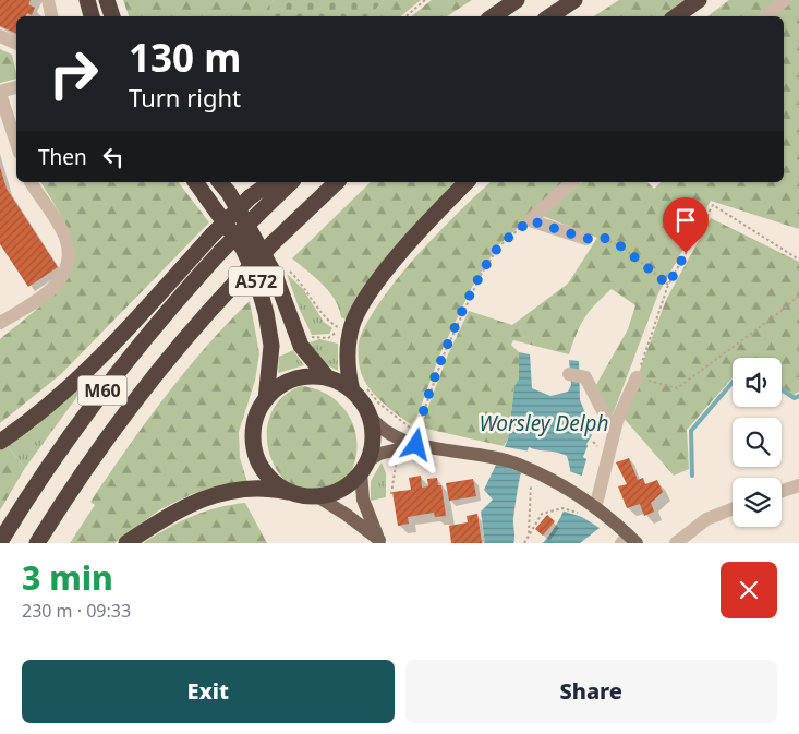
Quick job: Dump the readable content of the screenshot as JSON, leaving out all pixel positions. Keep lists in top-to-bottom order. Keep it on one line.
{"streets":{"highway":["A572","M60"]},"water":["Worsley Delph"],"page":{"turn":["130 m","Turn right"],"then":"Then","heading":["3 min","230 m · 09:33"],"buttons":["Exit","Share"]}}
